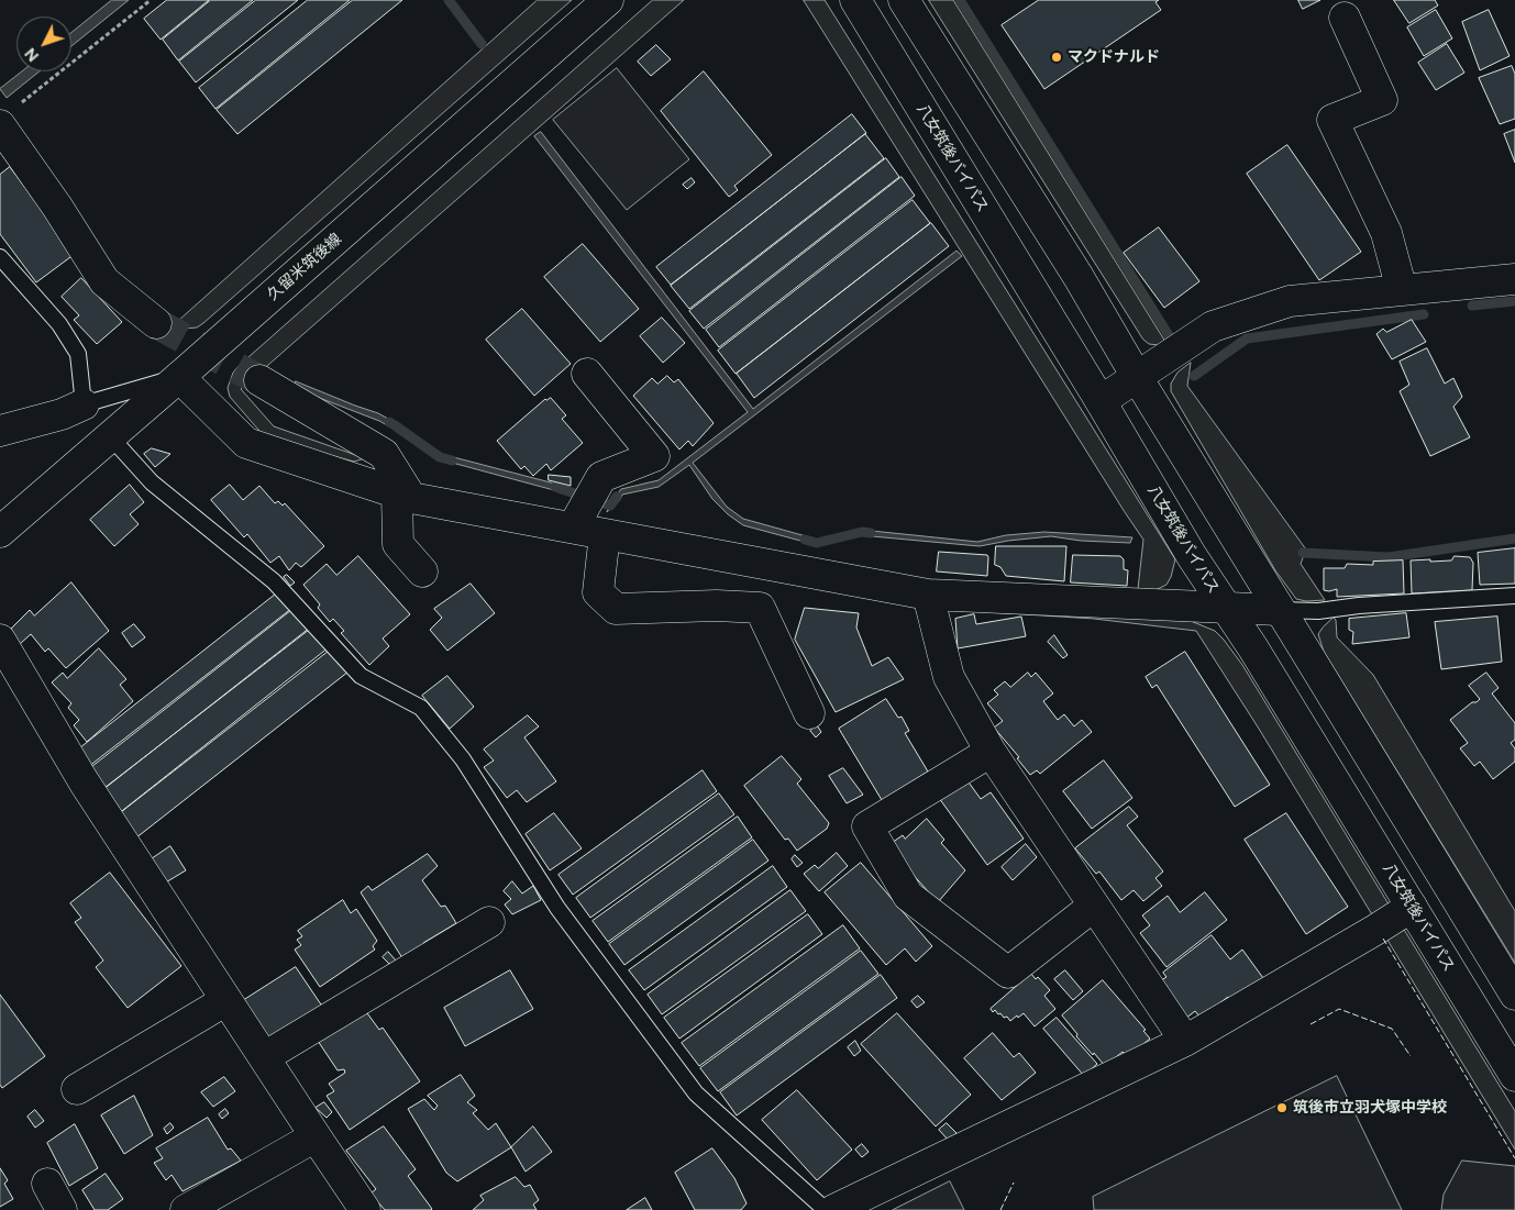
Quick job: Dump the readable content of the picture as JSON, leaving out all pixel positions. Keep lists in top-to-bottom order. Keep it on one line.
{"streets":{"main road":["八女筑後バイパス","久留米筑後線"]},"places":["マクドナルド","筑後市立羽犬塚中学校"],"north":"bottom left"}
